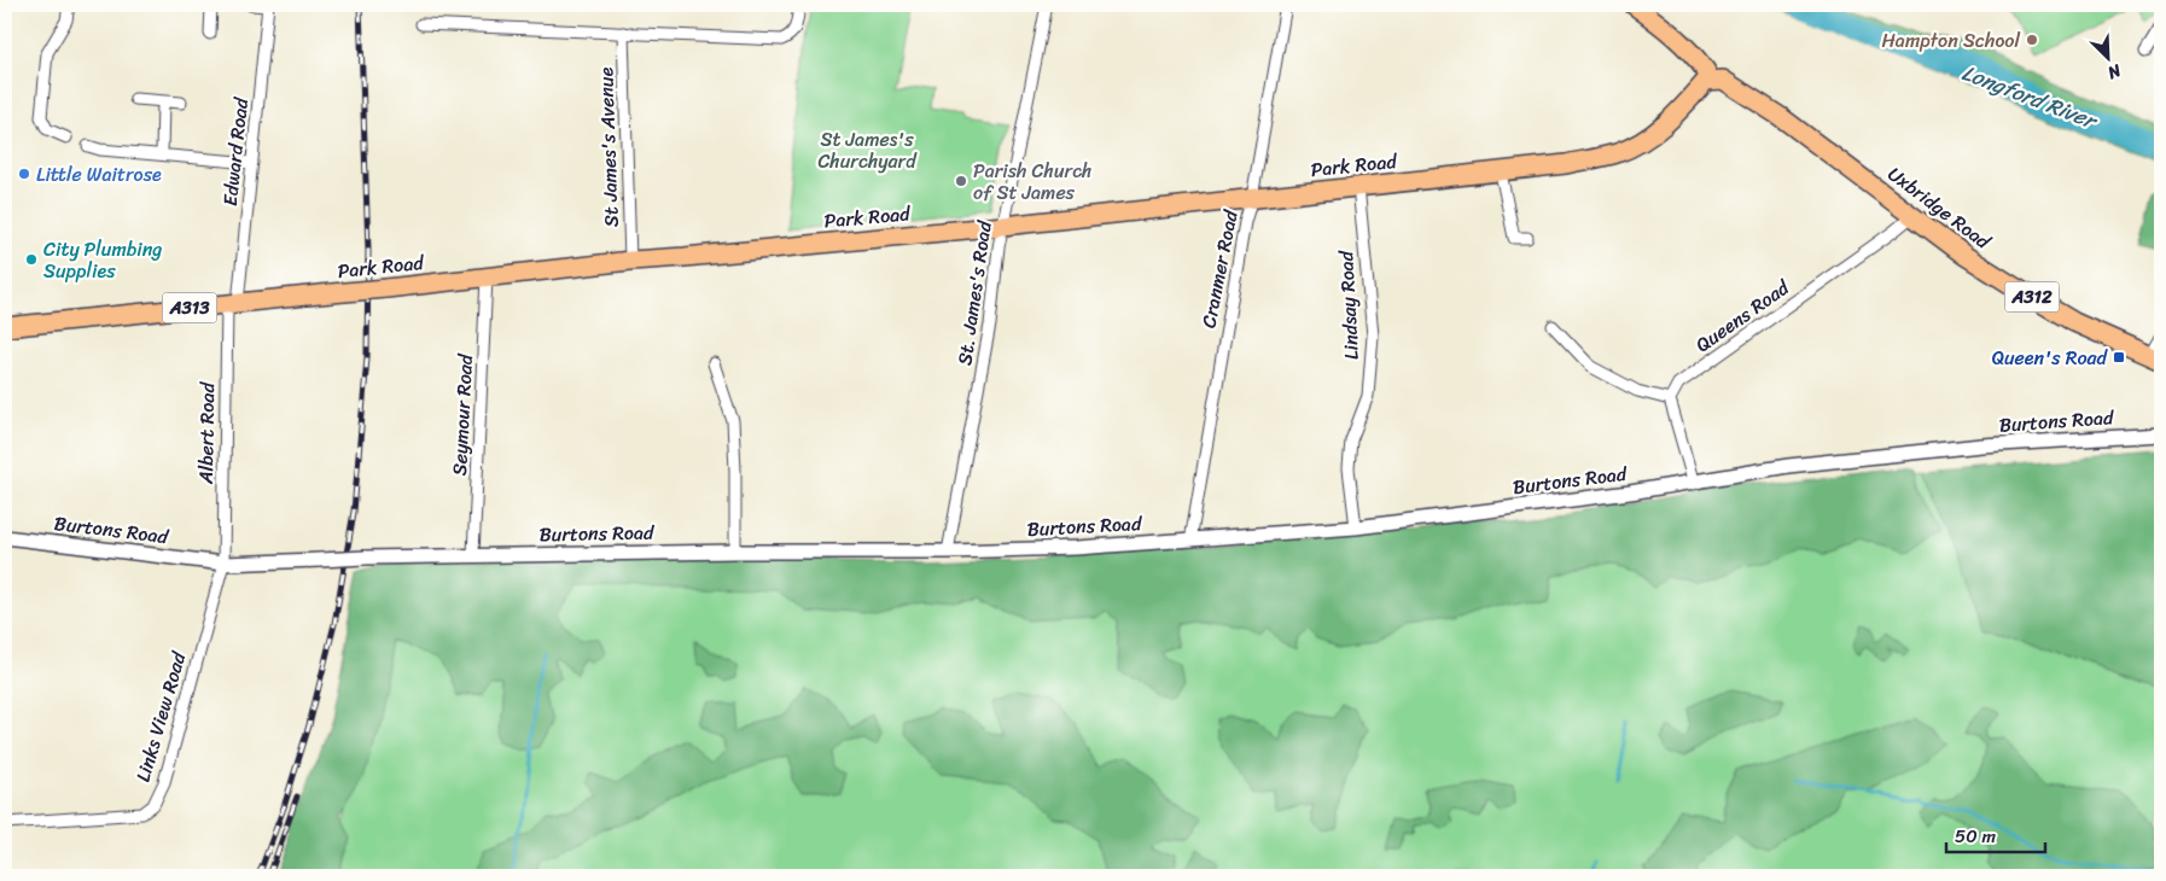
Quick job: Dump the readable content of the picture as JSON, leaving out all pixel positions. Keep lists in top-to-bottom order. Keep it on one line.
{"streets":{"main road":["Park Road","Uxbridge Road","A312","A313"],"street":["St James's Avenue","Edward Road","Cranmer Road","St. James's Road","Lindsay Road","Queens Road","Seymour Road","Burtons Road","Albert Road","Links View Road"]},"crossings":[["St James's Avenue","Park Road"],["Edward Road","Park Road"],["Edward Road","Albert Road"],["Park Road","Uxbridge Road"],["Park Road","Cranmer Road"],["Park Road","St. James's Road"],["Park Road","Lindsay Road"],["Park Road","Seymour Road"],["Park Road","Albert Road"],["Uxbridge Road","Queens Road"],["Cranmer Road","Burtons Road"],["St. James's Road","Burtons Road"],["Lindsay Road","Burtons Road"],["Seymour Road","Burtons Road"],["Burtons Road","Albert Road"],["Burtons Road","Links View Road"],["Albert Road","Links View Road"]],"water":["Longford River"],"parks":["St James's Churchyard"],"places":{"other":["Hampton School","Little Waitrose","Parish Church of St James","City Plumbing Supplies"],"transit":["Queen's Road"]},"scale_bar":"50 m","north":"bottom right"}
